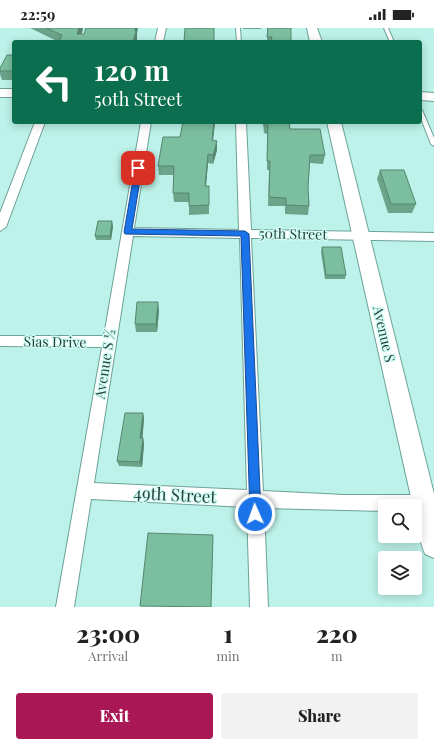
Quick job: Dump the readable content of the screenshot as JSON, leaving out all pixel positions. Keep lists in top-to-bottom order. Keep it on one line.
{"streets":{"main road":["Avenue S"],"street":["50th Street","Sias Drive","Avenue S ½","49th Street"]},"crossings":[["50th Street","Avenue S"],["50th Street","Avenue S ½"],["Avenue S","49th Street"],["Sias Drive","Avenue S ½"],["Avenue S ½","49th Street"]],"page":{"status":"22:59","turn":["120 m","50th Street"],"eta":["23:00","Arrival","1","min","220","m"],"buttons":["Exit","Share"]}}
